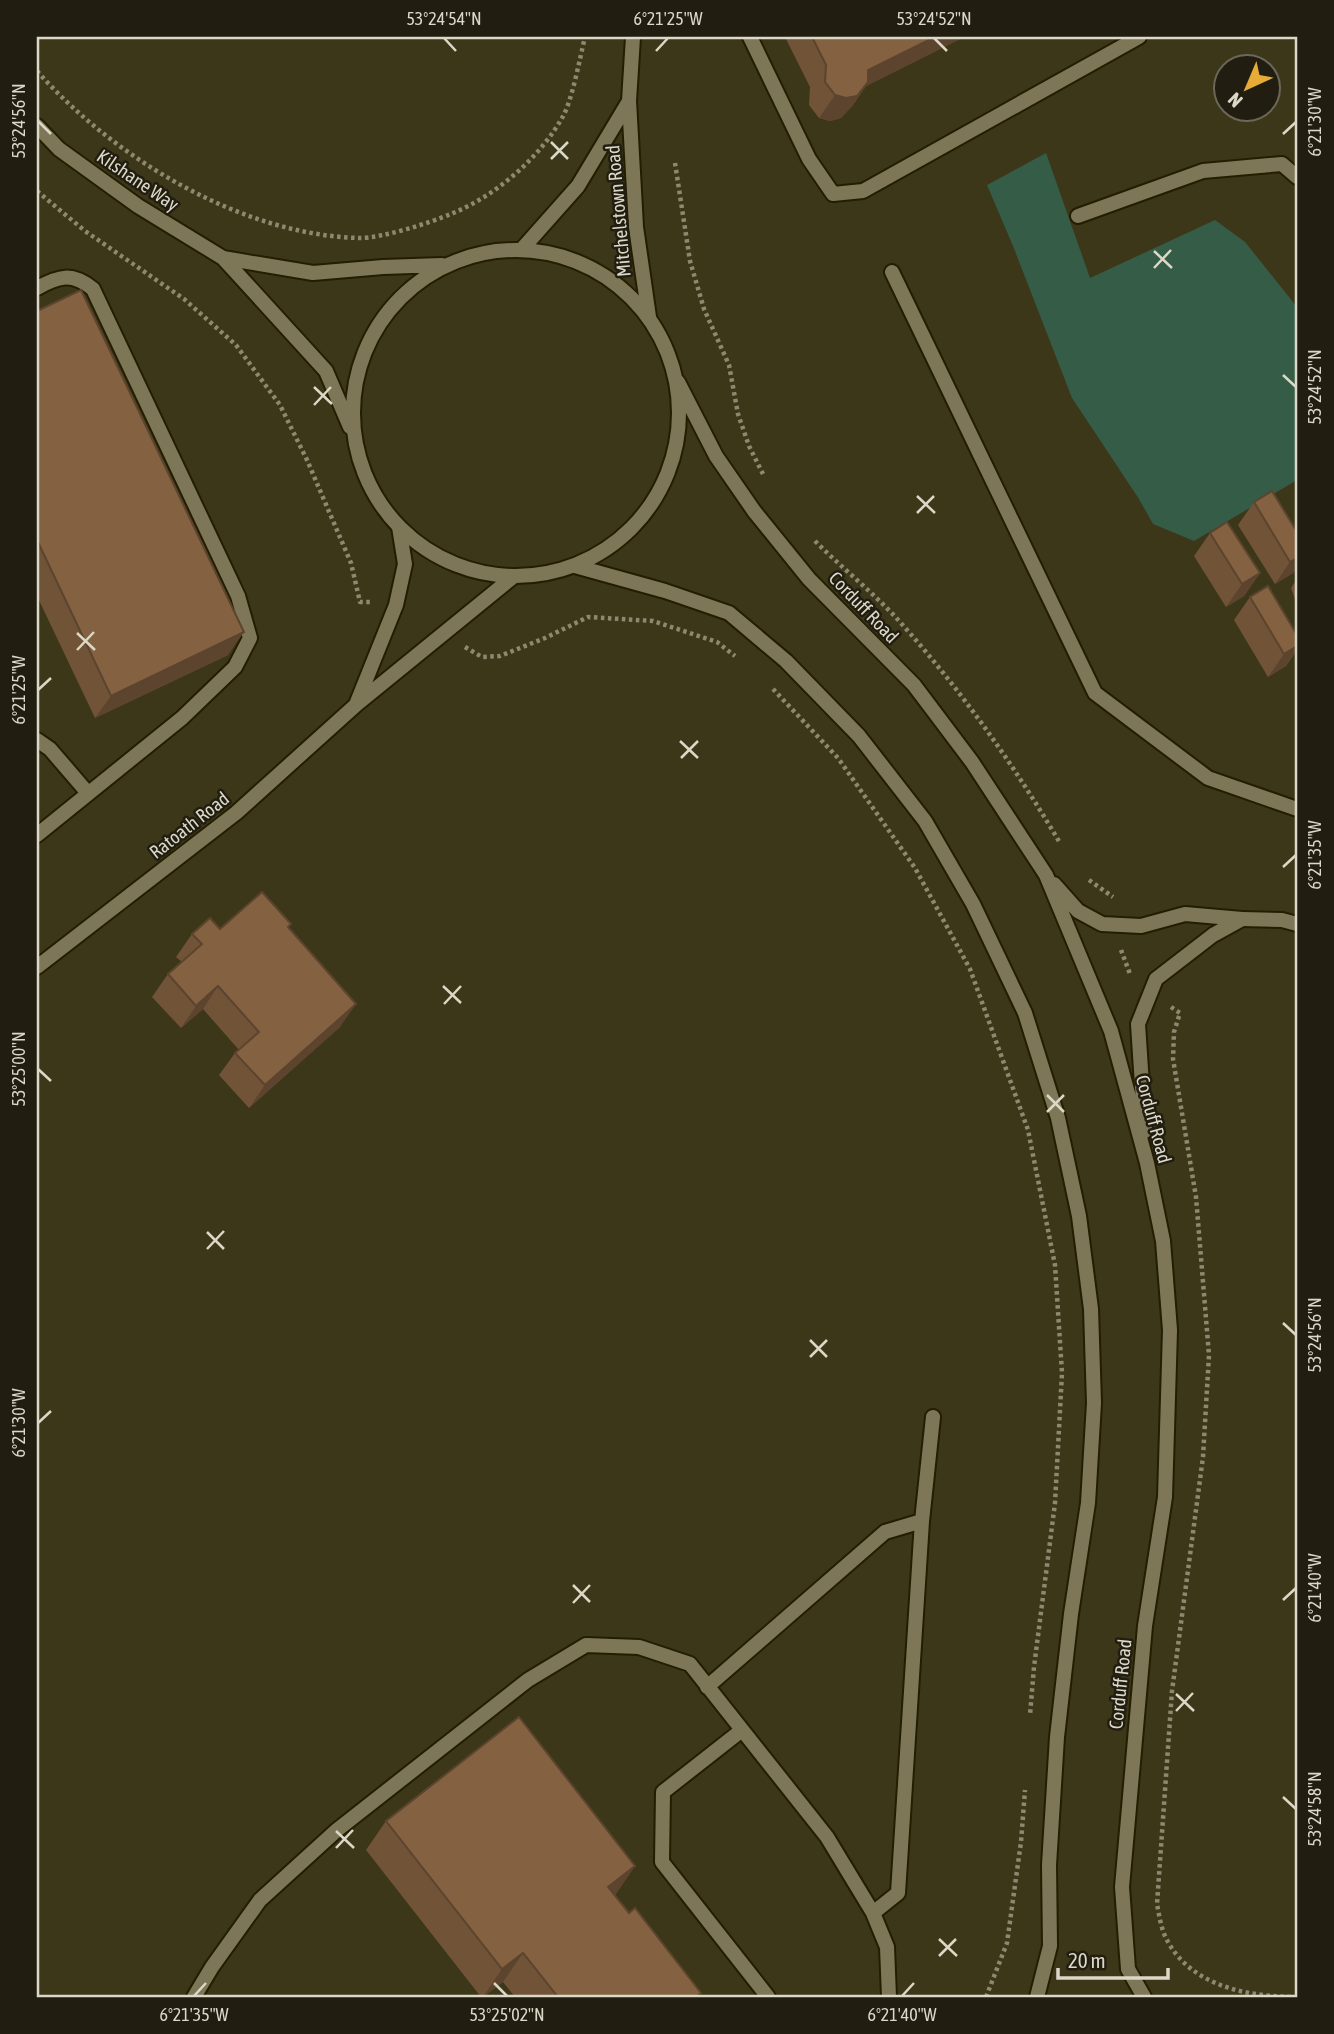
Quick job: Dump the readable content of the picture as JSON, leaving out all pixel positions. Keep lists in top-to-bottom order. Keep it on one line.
{"streets":{"street":["Kilshane Way","Mitchelstown Road","Corduff Road","Ratoath Road"]},"scale_bar":"20 m","north":"bottom left","coordinates":["53°24'54\"N","6°21'25\"W","53°24'52\"N","53°24'56\"N","6°21'30\"W","6°21'35\"W","53°25'00\"N","6°21'40\"W","53°24'58\"N","53°25'02\"N"]}
